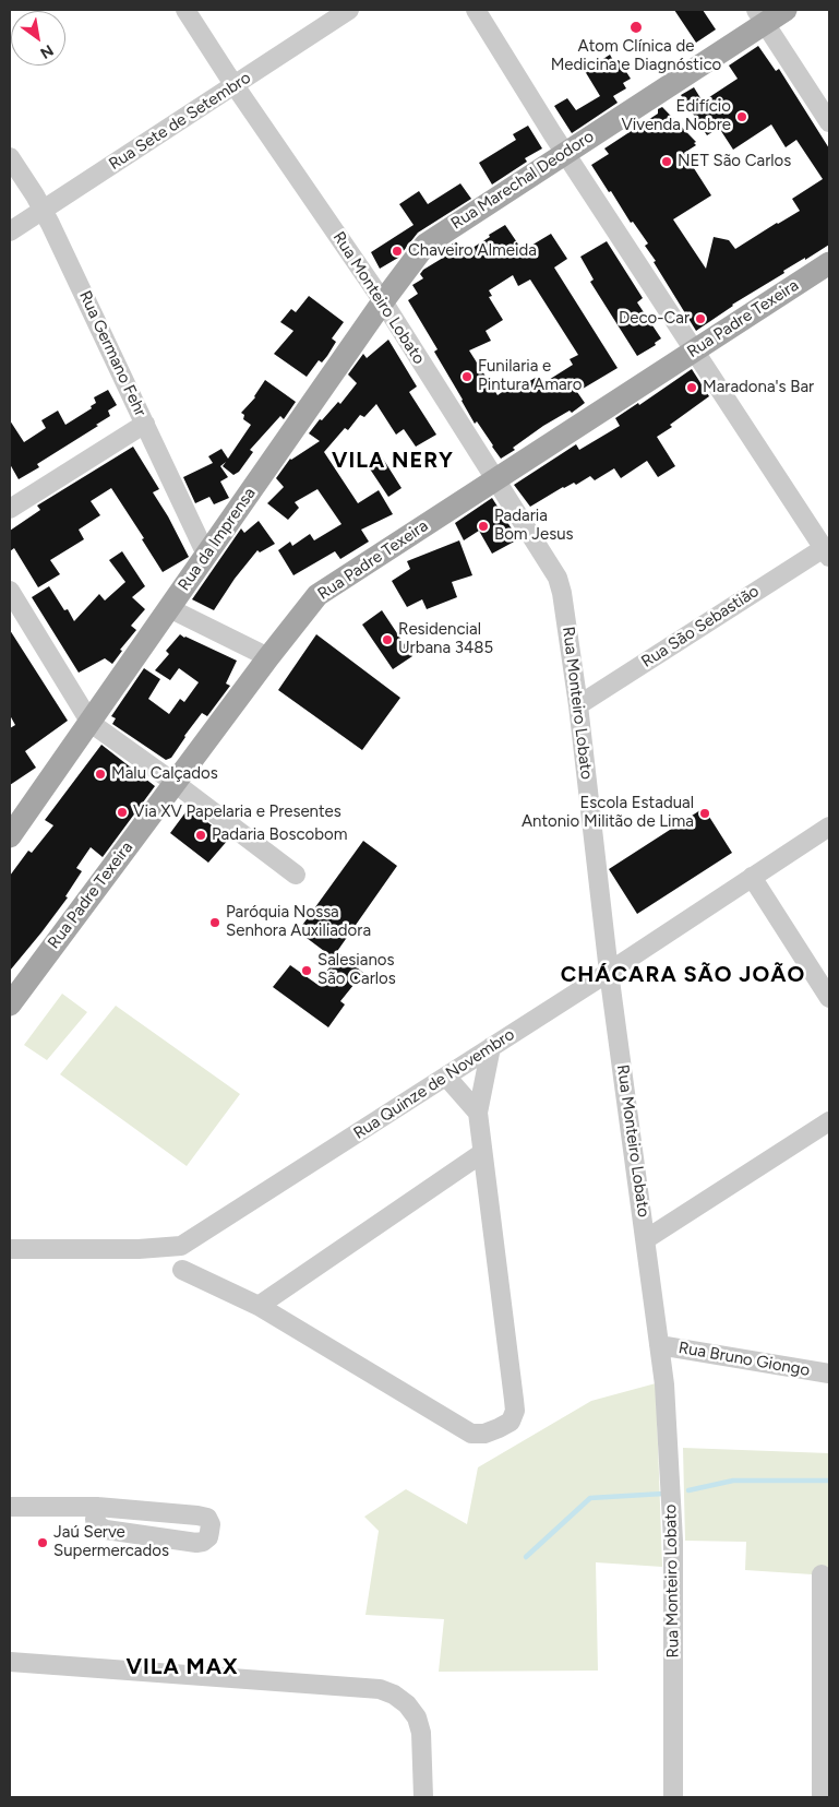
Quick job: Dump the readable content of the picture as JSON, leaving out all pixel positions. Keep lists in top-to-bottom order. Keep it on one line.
{"streets":{"main road":["Rua Marechal Deodoro","Rua Padre Texeira","Rua da Imprensa"],"street":["Rua Sete de Setembro","Rua Monteiro Lobato","Rua Germano Fehr","Rua São Sebastião","Rua Quinze de Novembro","Rua Bruno Giongo"]},"crossings":[["Rua Sete de Setembro","Rua Monteiro Lobato"],["Rua Sete de Setembro","Rua Germano Fehr"],["Rua Marechal Deodoro","Rua da Imprensa"],["Rua Monteiro Lobato","Rua Padre Texeira"],["Rua Monteiro Lobato","Rua da Imprensa"],["Rua Monteiro Lobato","Rua São Sebastião"],["Rua Monteiro Lobato","Rua Quinze de Novembro"],["Rua Monteiro Lobato","Rua Bruno Giongo"],["Rua Germano Fehr","Rua da Imprensa"]],"districts":["VILA NERY","CHÁCARA SÃO JOÃO","VILA MAX"],"places":["Atom Clínica de Medicina e Diagnóstico","Edifício Vivenda Nobre","NET São Carlos","Chaveiro Almeida","Deco-Car","Funilaria e Pintura Amaro","Maradona's Bar","Padaria Bom Jesus","Residencial Urbana 3485","Malu Calçados","Via XV Papelaria e Presentes","Escola Estadual Antonio Militão de Lima","Padaria Boscobom","Paróquia Nossa Senhora Auxiliadora","Salesianos São Carlos","Jaú Serve Supermercados"],"north":"bottom right"}
